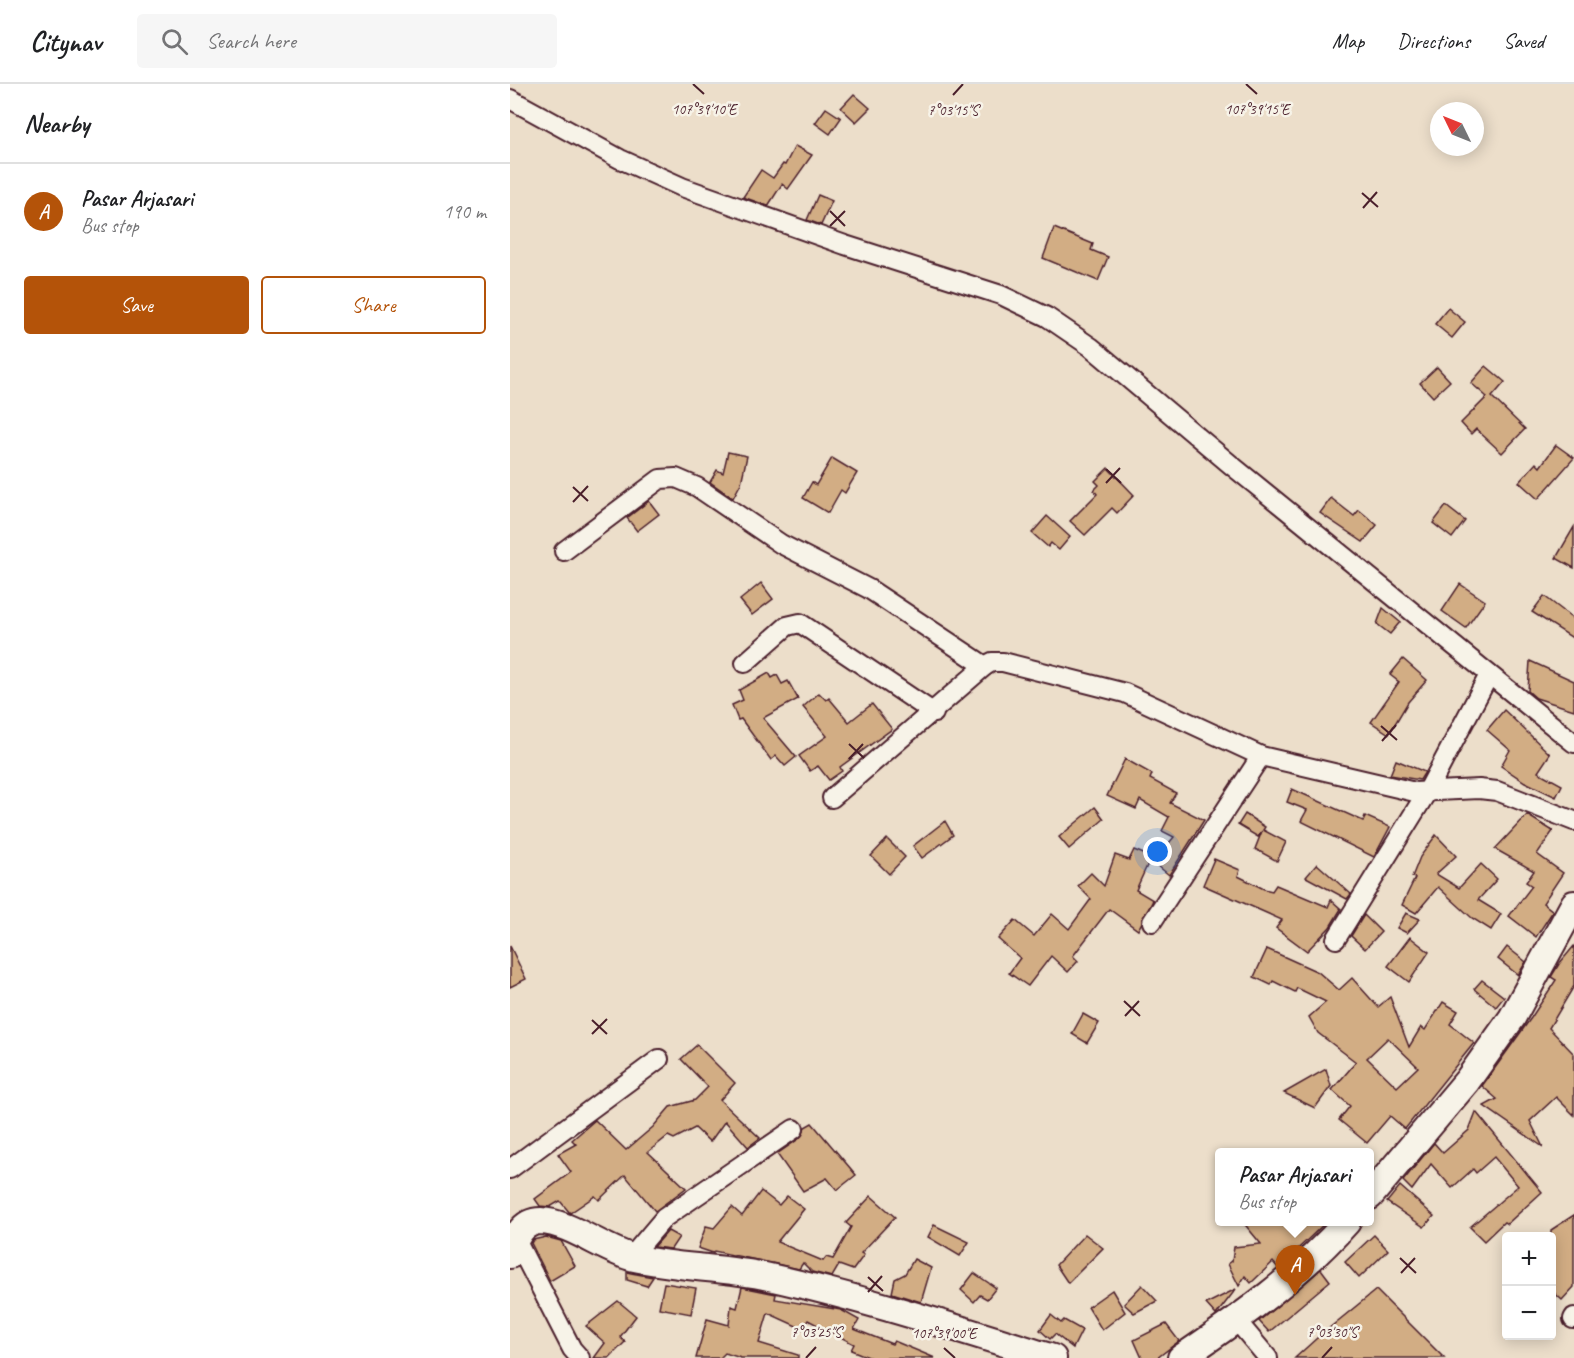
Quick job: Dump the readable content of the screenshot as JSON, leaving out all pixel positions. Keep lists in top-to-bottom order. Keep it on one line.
{"north":"top left","page":{"header":"Citynav","search":"Search here","nav":["Map","Directions","Saved"],"heading":"Nearby","list":[{"mark":"A","name":"Pasar Arjasari","note":"Bus stop","value":"190 m"}],"buttons":["Save","Share"],"popup":["Pasar Arjasari","Bus stop"],"map_buttons":["+","−"],"pins":"A"},"coordinates":["107°39'10\"E","107°39'15\"E","7°03'15\"S","7°03'25\"S","7°03'30\"S","107°39'00\"E"]}
